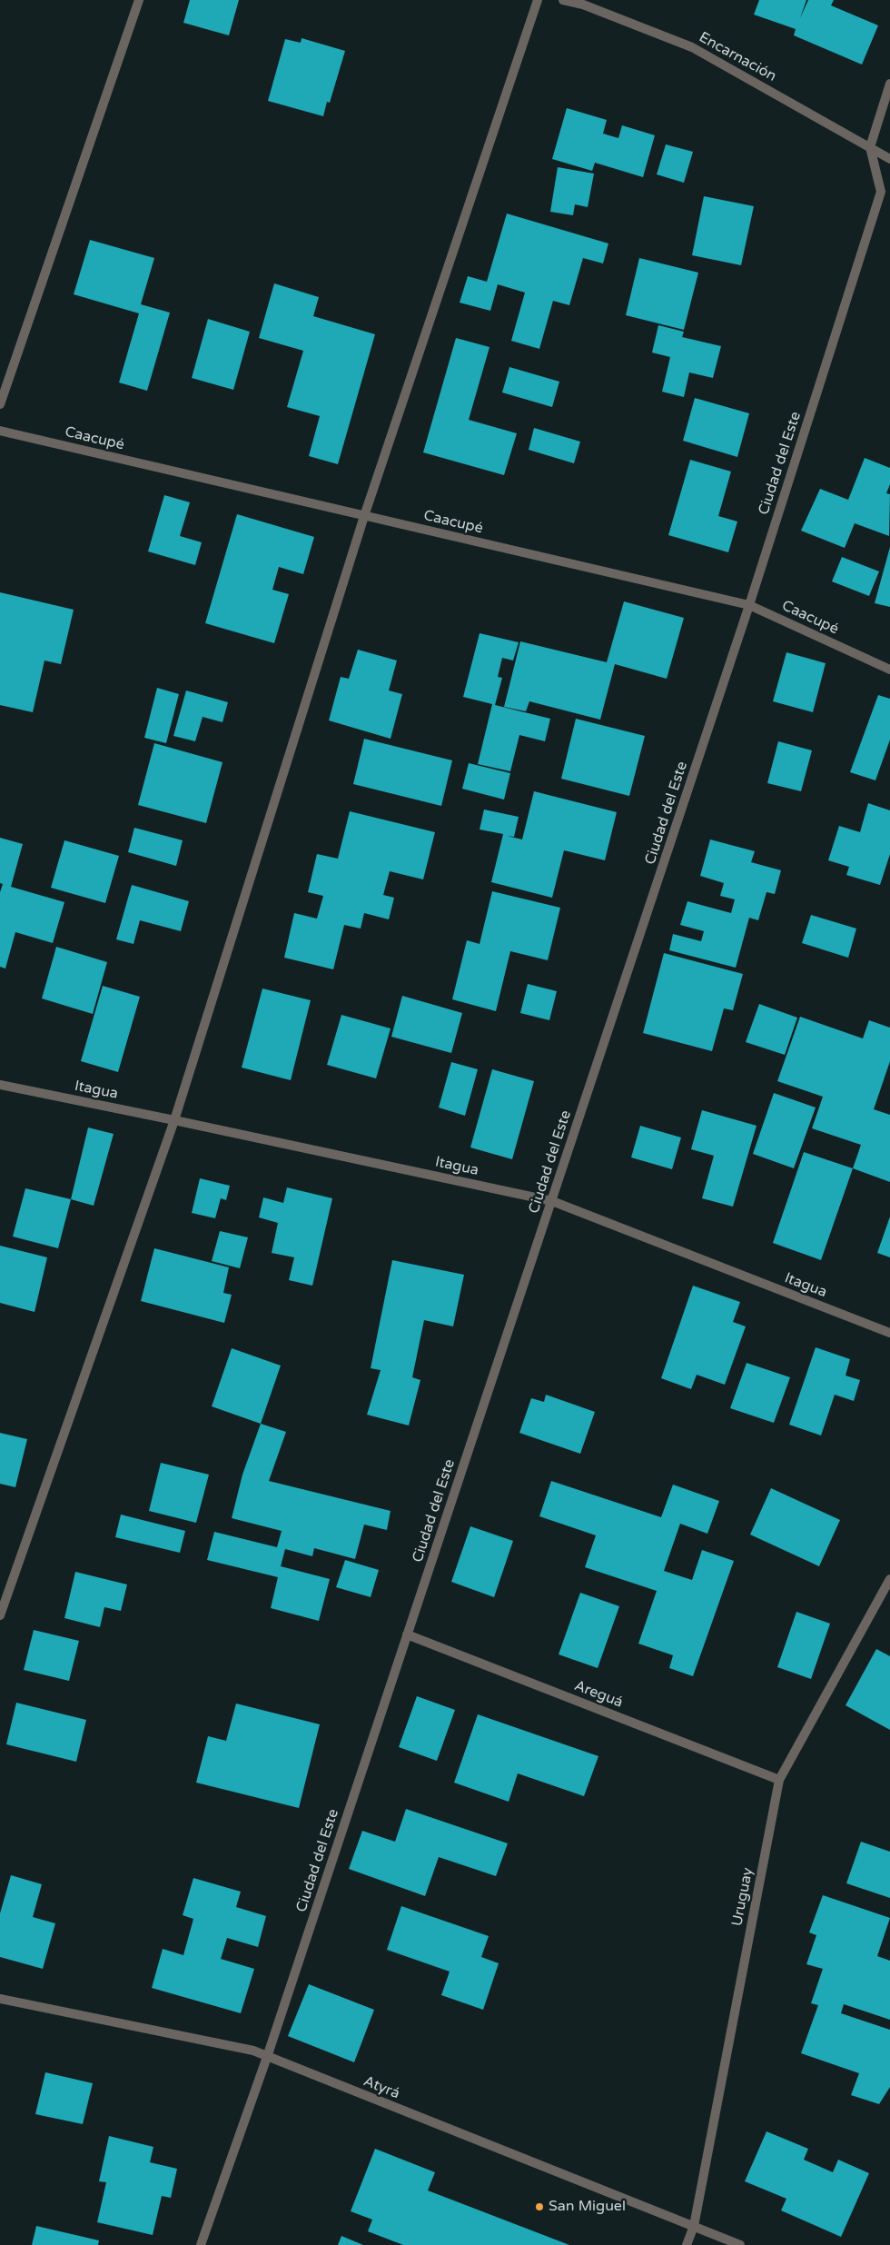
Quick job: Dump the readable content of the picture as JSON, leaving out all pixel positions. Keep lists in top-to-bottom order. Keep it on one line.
{"streets":{"street":["Encarnación","Caacupé","Ciudad del Este","Itagua","Areguá","Uruguay","Atyrá"]},"crossings":[["Encarnación","Ciudad del Este"],["Caacupé","Ciudad del Este"],["Ciudad del Este","Itagua"],["Ciudad del Este","Areguá"],["Ciudad del Este","Atyrá"],["Areguá","Uruguay"],["Uruguay","Atyrá"]],"places":["San Miguel"]}
